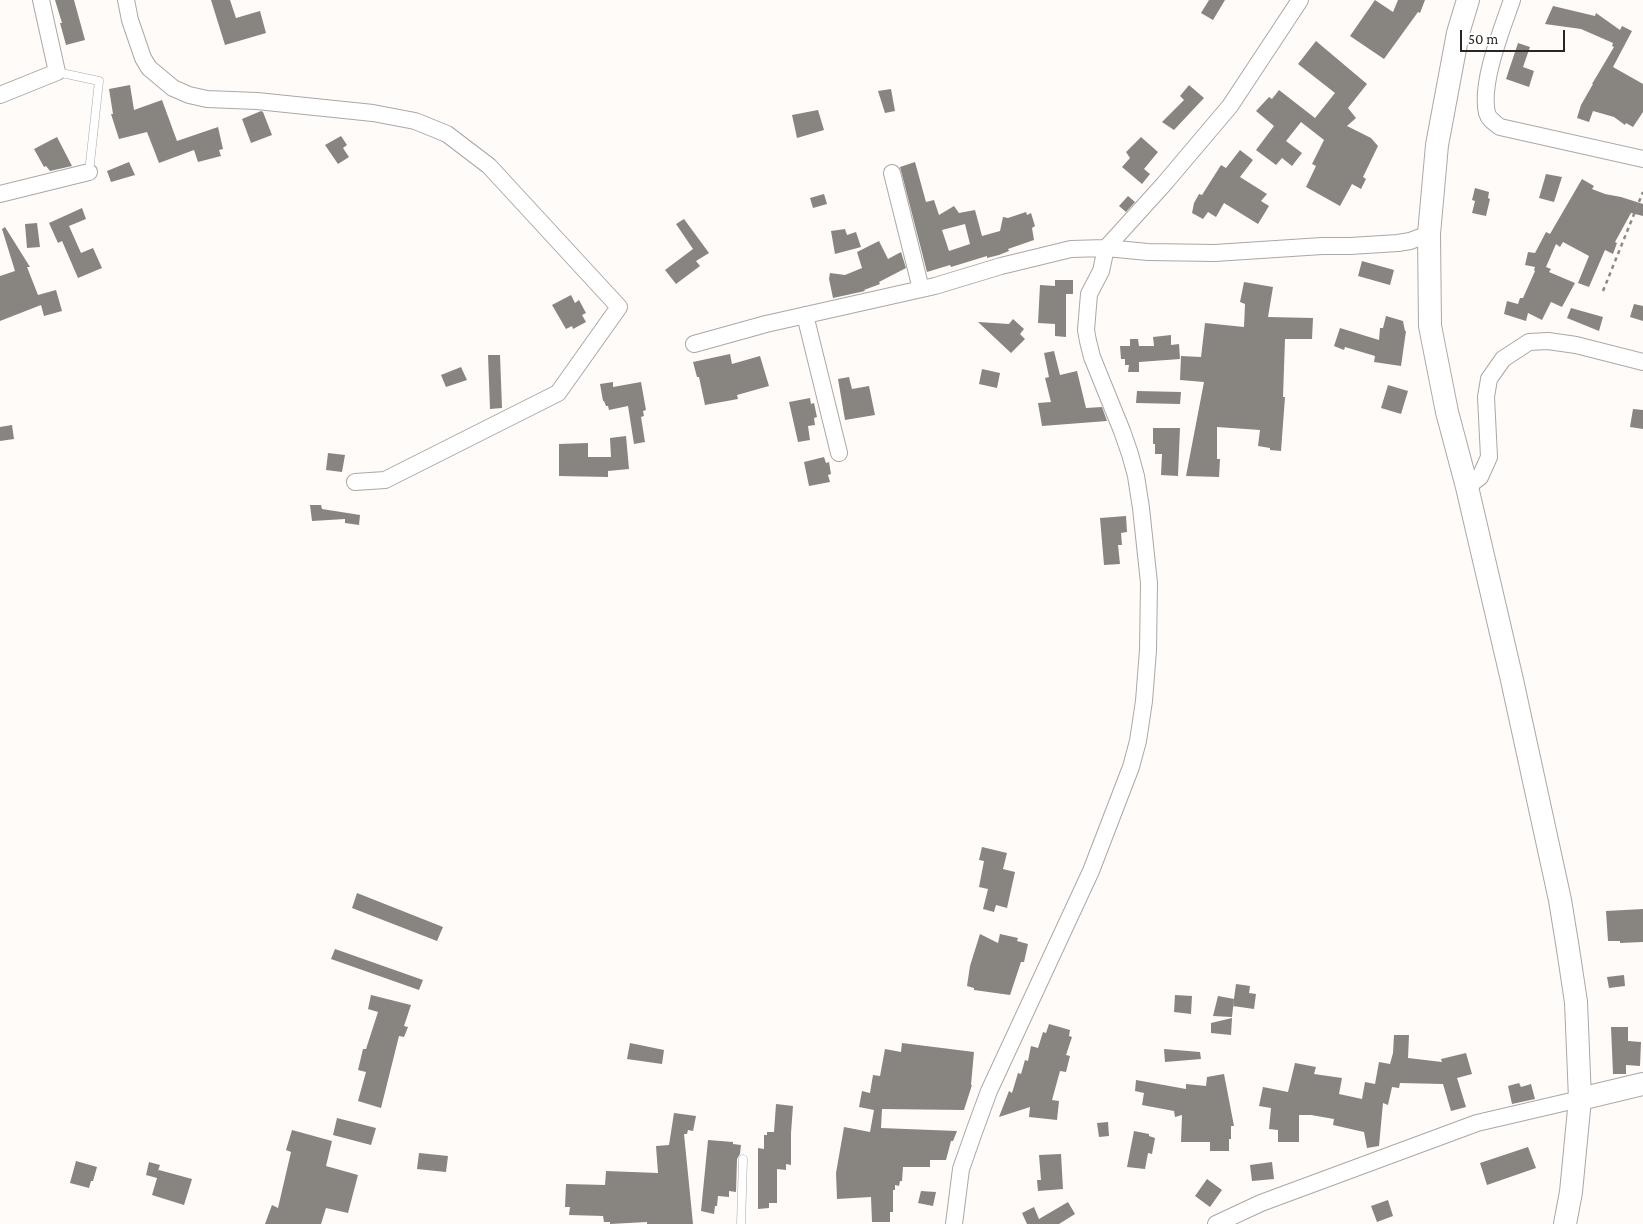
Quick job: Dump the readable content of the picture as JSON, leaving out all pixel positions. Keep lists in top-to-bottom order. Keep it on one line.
{"scale_bar":"50 m"}
